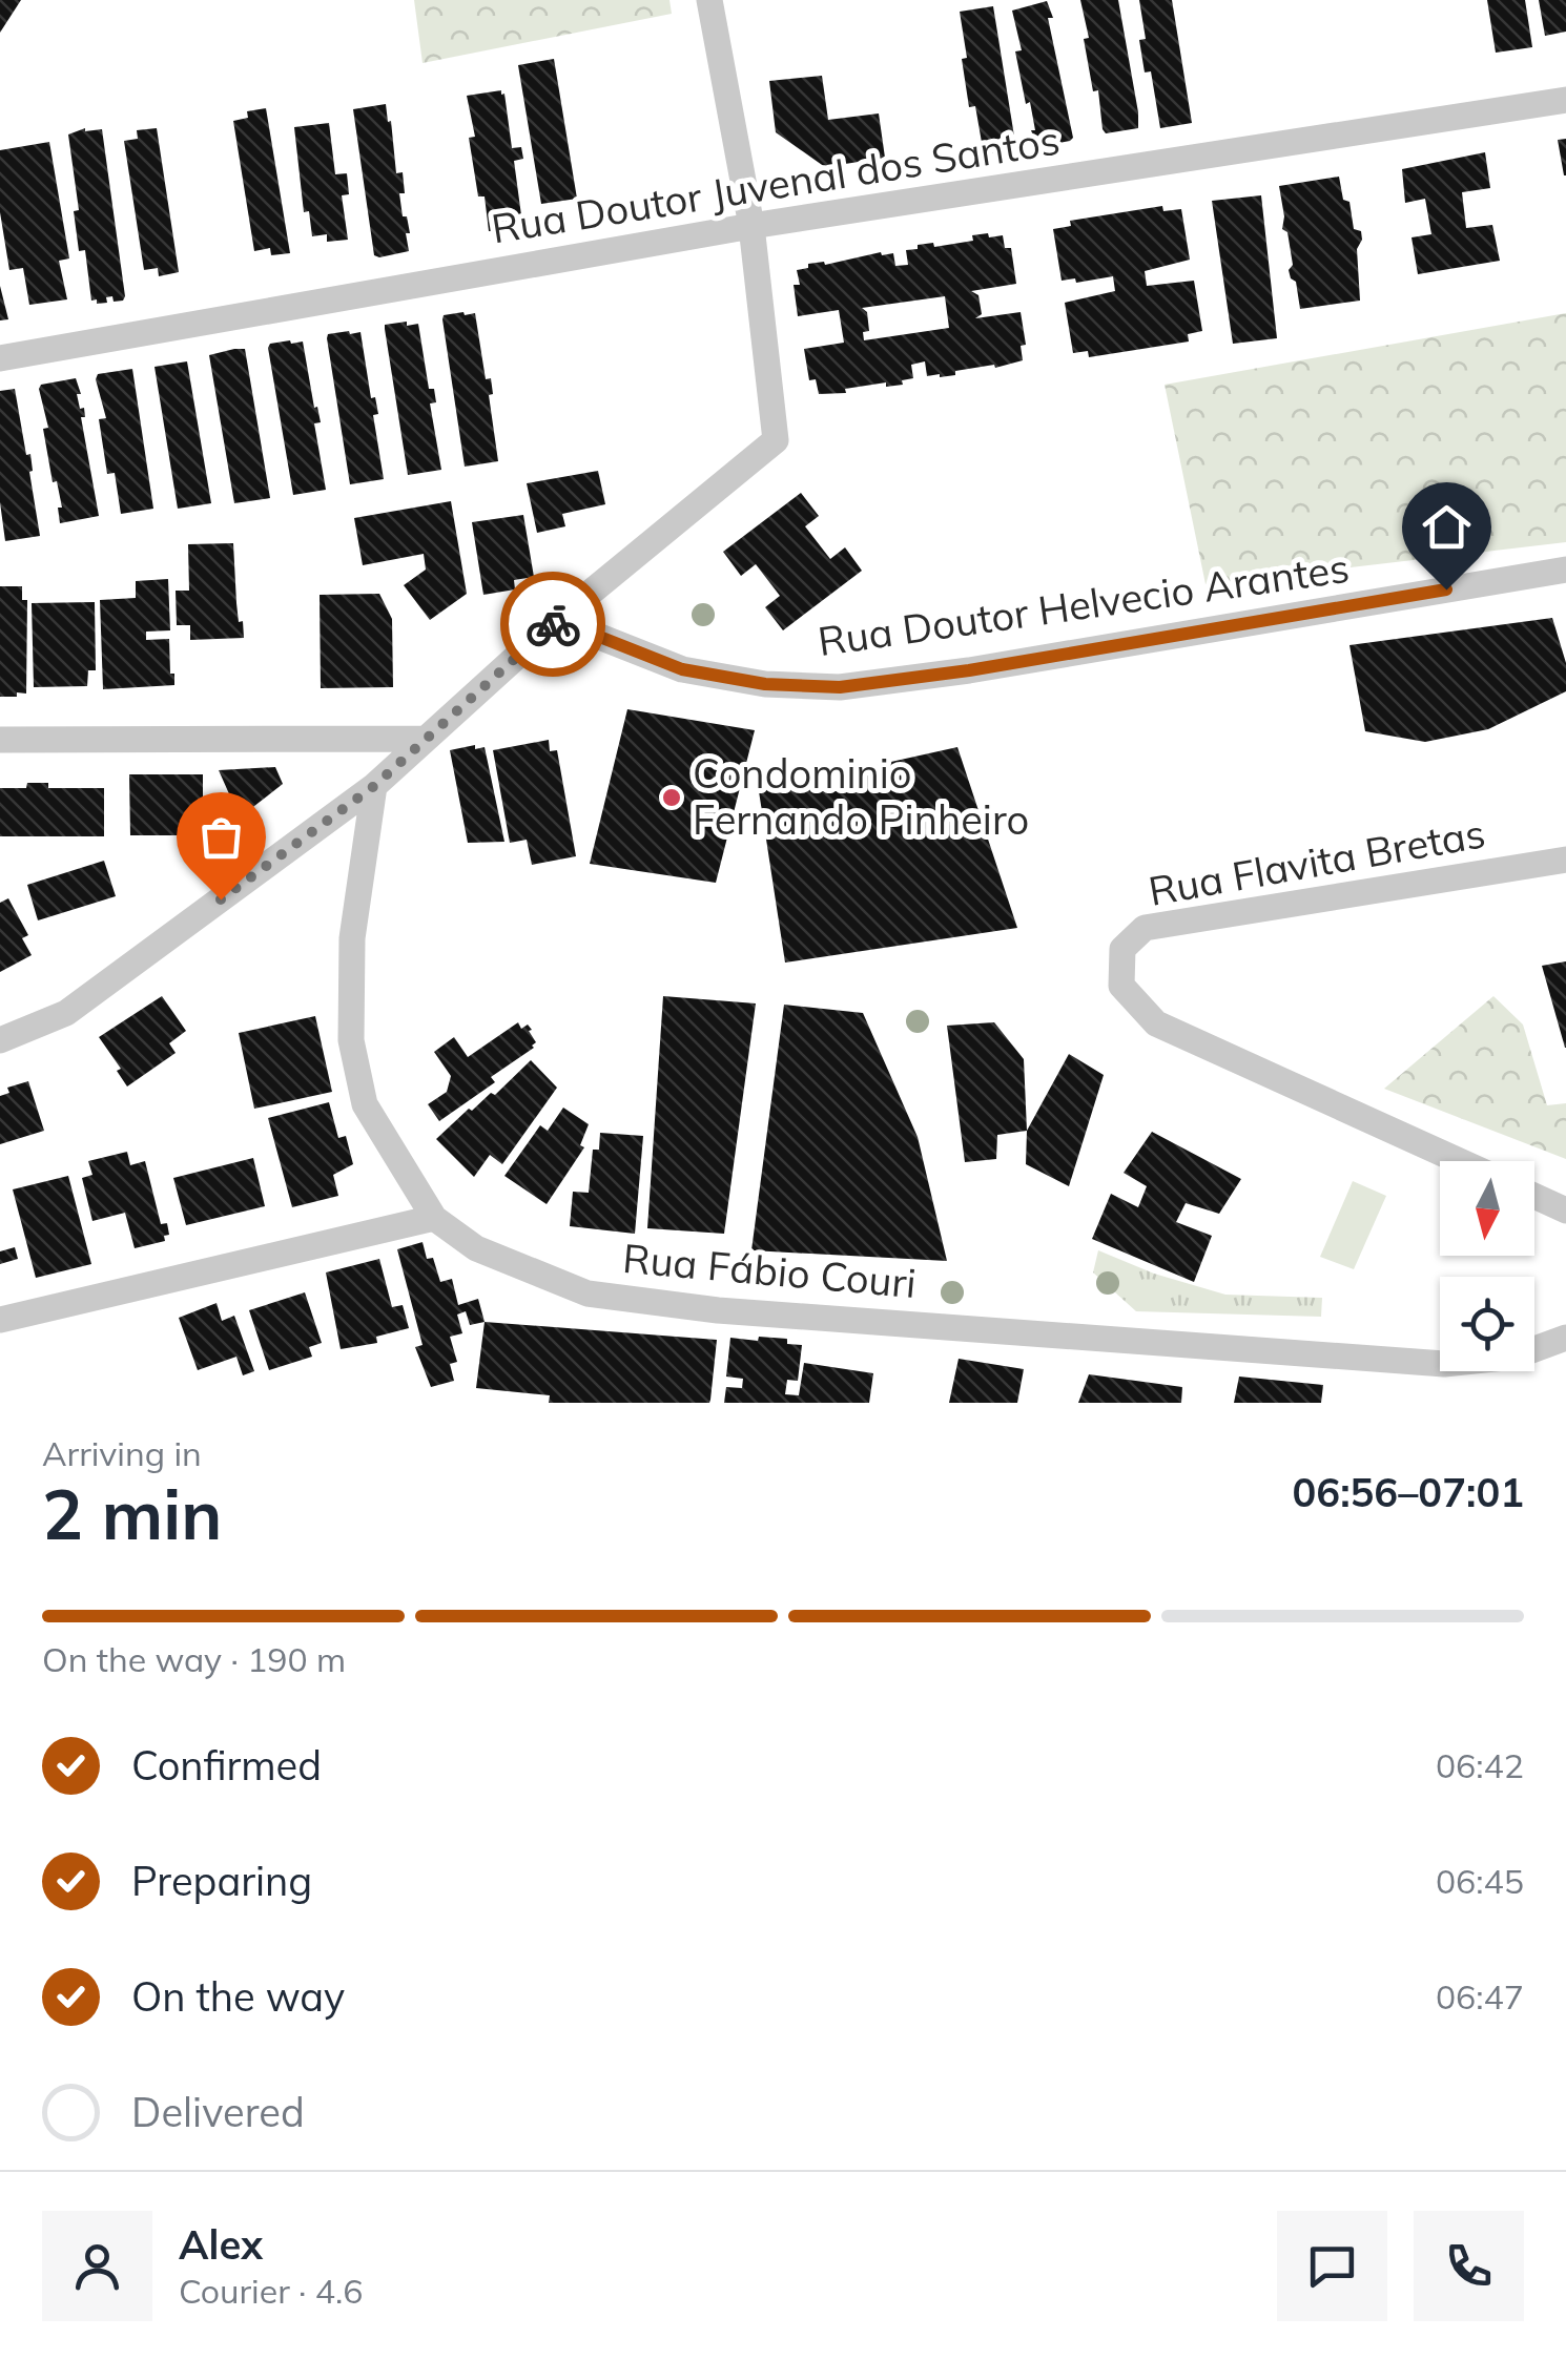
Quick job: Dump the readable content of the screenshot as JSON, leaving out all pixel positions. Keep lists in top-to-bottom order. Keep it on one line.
{"streets":{"street":["Rua Doutor Juvenal dos Santos","Rua Doutor Helvecio Arantes","Rua Flavita Bretas","Rua Fábio Couri"]},"places":["Condominio Fernando Pinheiro"],"north":"bottom","page":{"heading":["2 min","Arriving in","06:56–07:01"],"panel":["Alex","Courier · 4.6"],"bar":"On the way · 190 m","list":[["Confirmed","06:42"],["Preparing","06:45"],["On the way","06:47"],"Delivered"]}}
